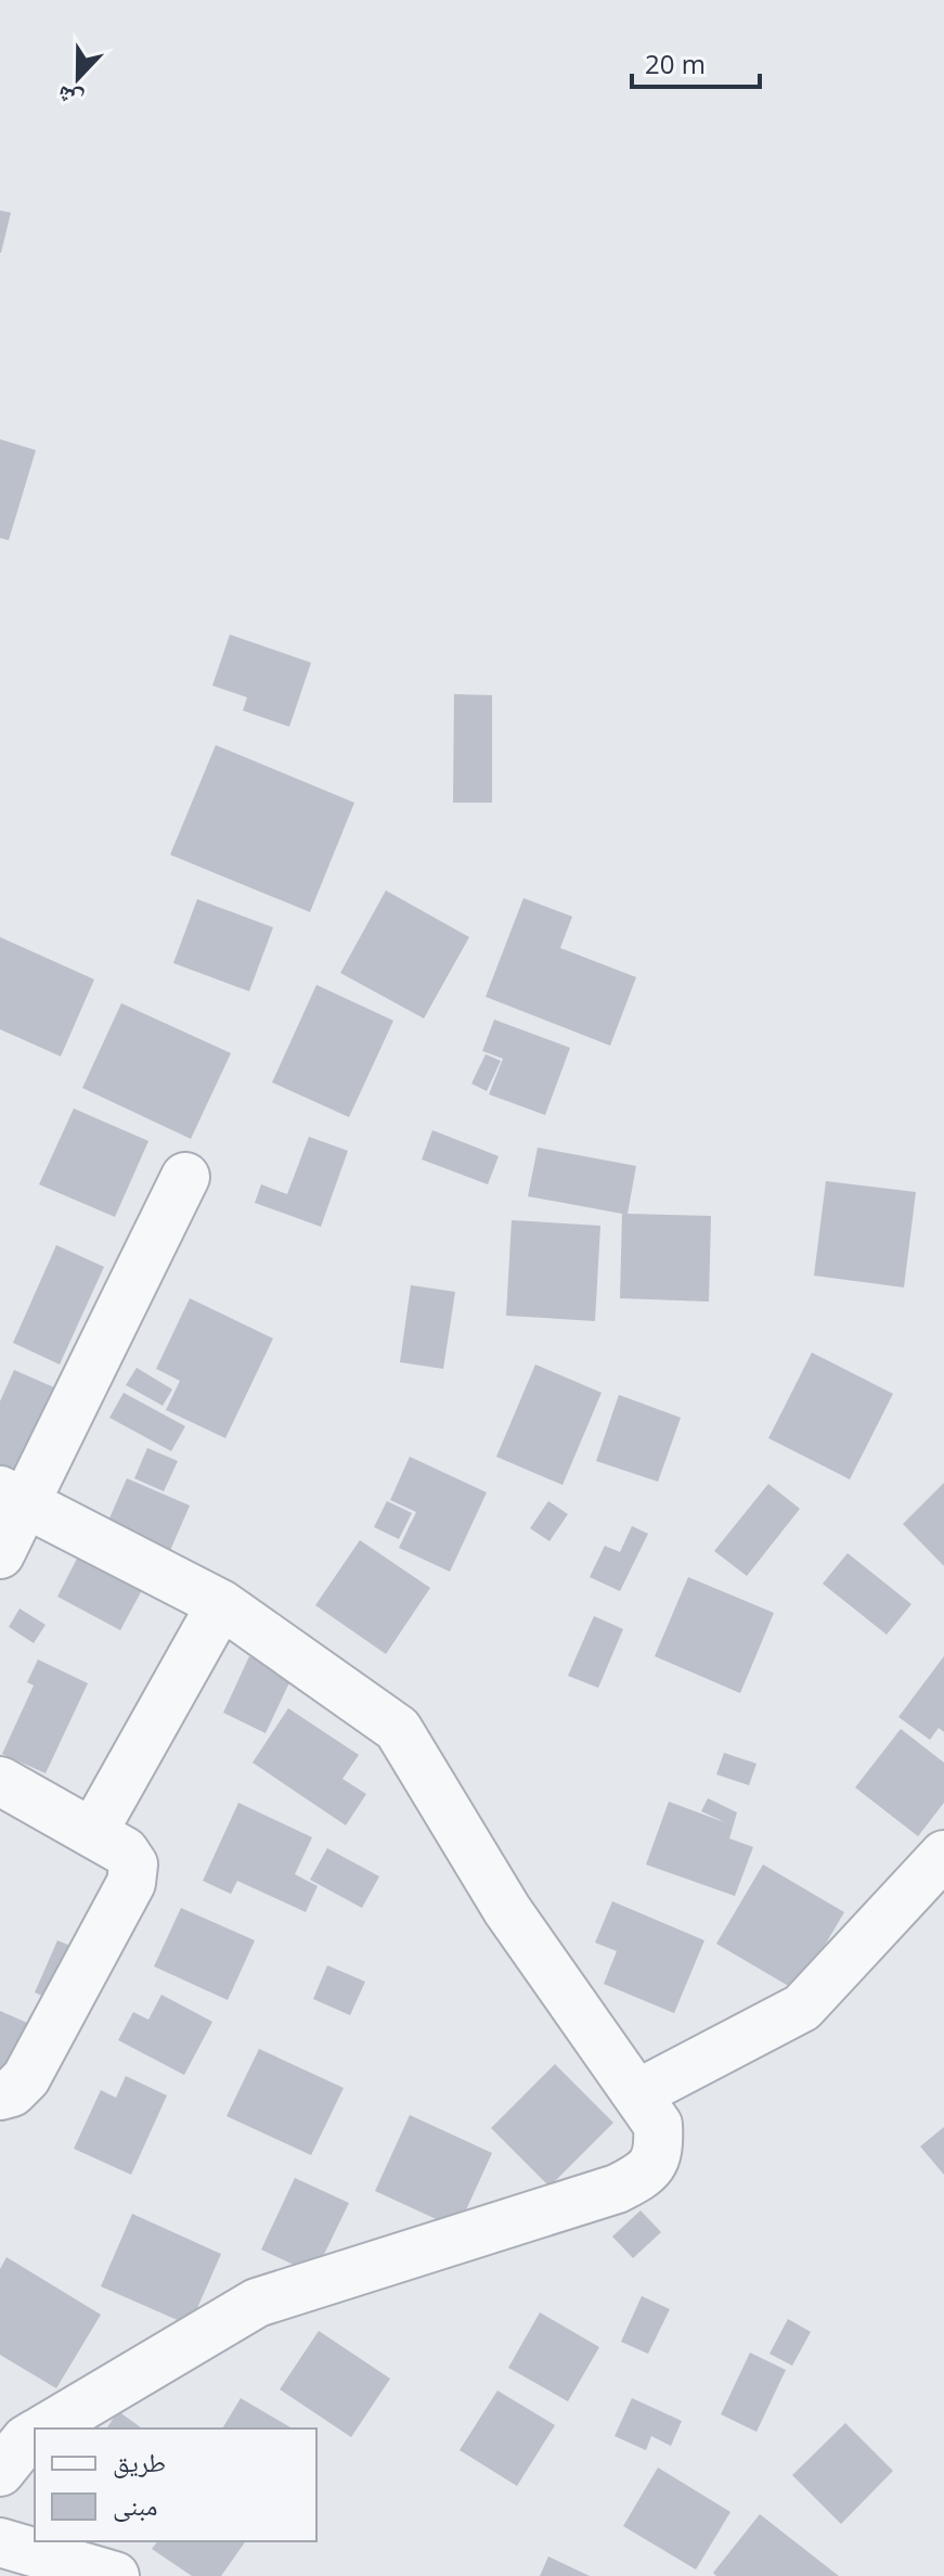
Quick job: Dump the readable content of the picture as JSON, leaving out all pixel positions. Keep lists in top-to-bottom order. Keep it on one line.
{"legend":["طريق","مبنى"],"scale_bar":"20 m","north":"bottom"}
